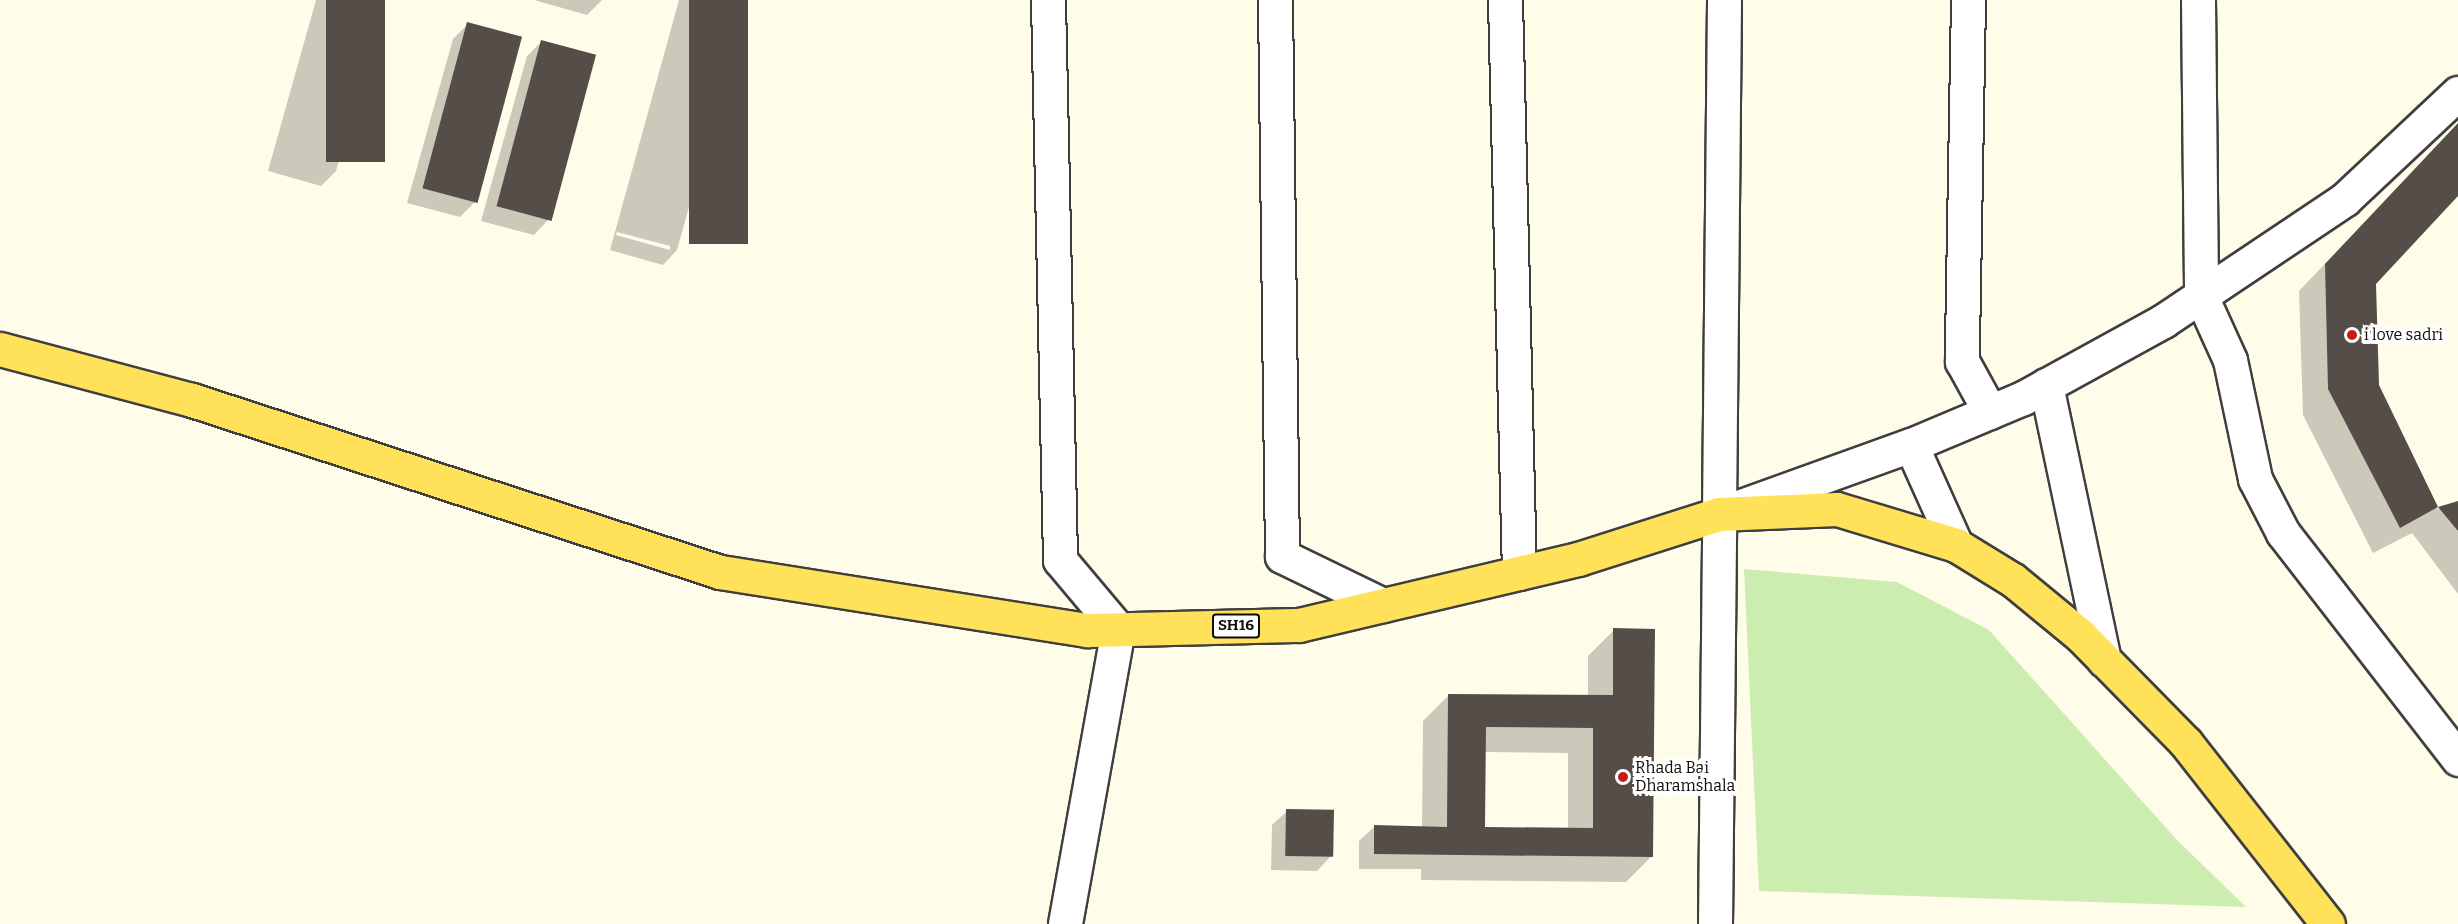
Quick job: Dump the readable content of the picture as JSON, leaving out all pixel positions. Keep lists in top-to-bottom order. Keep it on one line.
{"streets":{"main road":["SH16"]},"places":["i love sadri","Rhada Bai Dharamshala"]}
